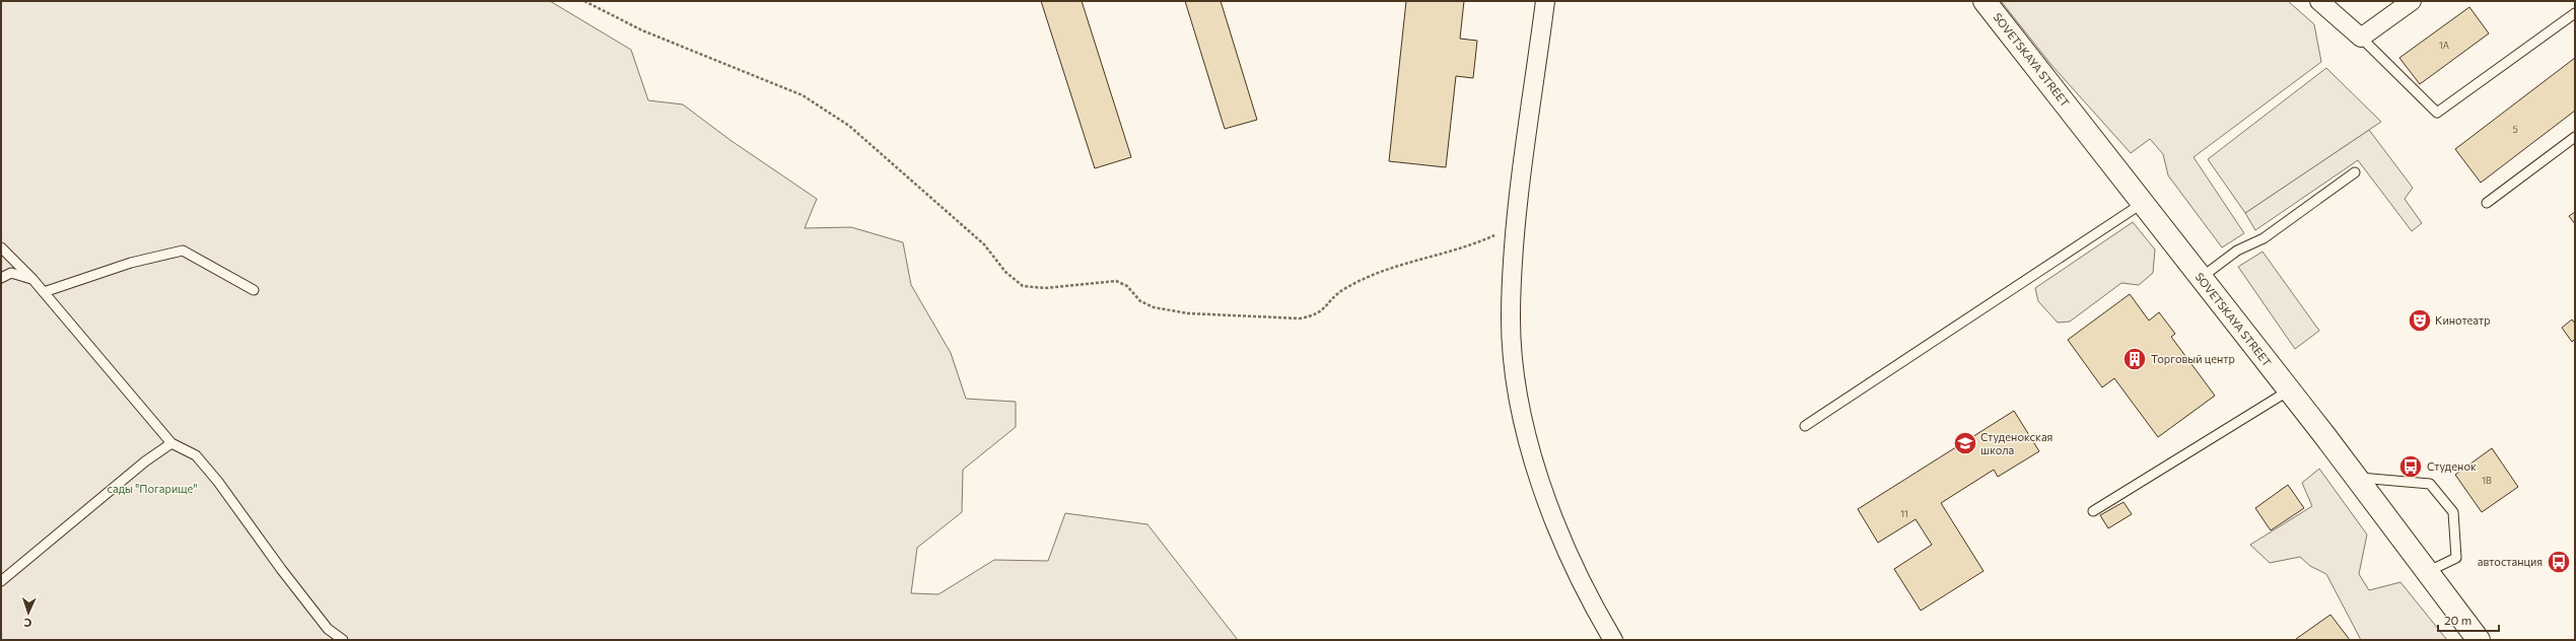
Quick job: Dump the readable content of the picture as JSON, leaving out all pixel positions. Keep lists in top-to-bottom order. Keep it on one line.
{"streets":{"street":["SOVETSKAYA STREET"]},"parks":["сады \"Погарище\""],"places":{"theatre":["Кинотеатр"],"building":["Торговый центр"],"school or university":["Студенокская школа"],"bus stop":["Студенок","автостанция"]},"house_numbers":["1А","5","1В","11"],"scale_bar":"20 m","north":"bottom"}
